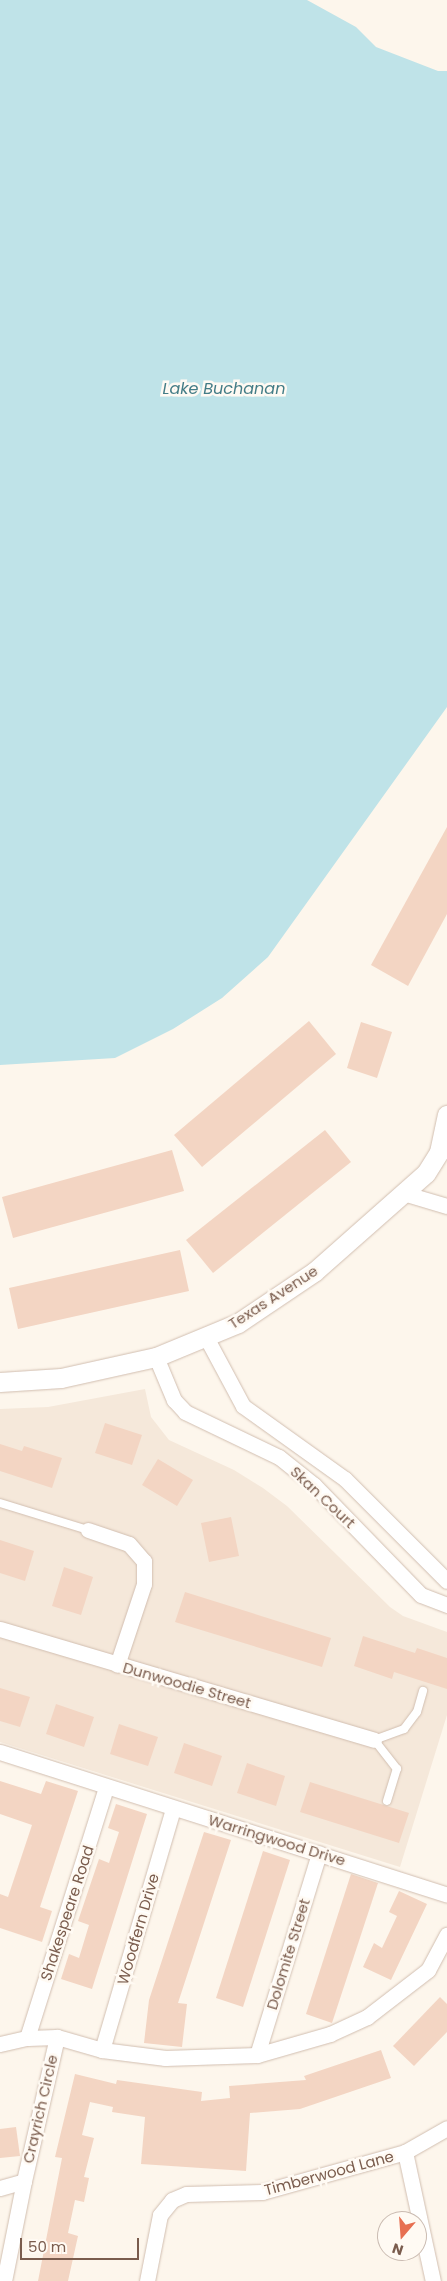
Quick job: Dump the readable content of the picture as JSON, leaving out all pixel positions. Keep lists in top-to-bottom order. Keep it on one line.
{"streets":{"street":["Texas Avenue","Skan Court","Dunwoodie Street","Warringwood Drive","Shakespeare Road","Woodfern Drive","Dolomite Street","Crayrich Circle","Timberwood Lane"]},"crossings":[["Texas Avenue","Skan Court"],["Warringwood Drive","Shakespeare Road"],["Warringwood Drive","Woodfern Drive"],["Warringwood Drive","Dolomite Street"]],"water":["Lake Buchanan"],"scale_bar":"50 m","north":"bottom"}
